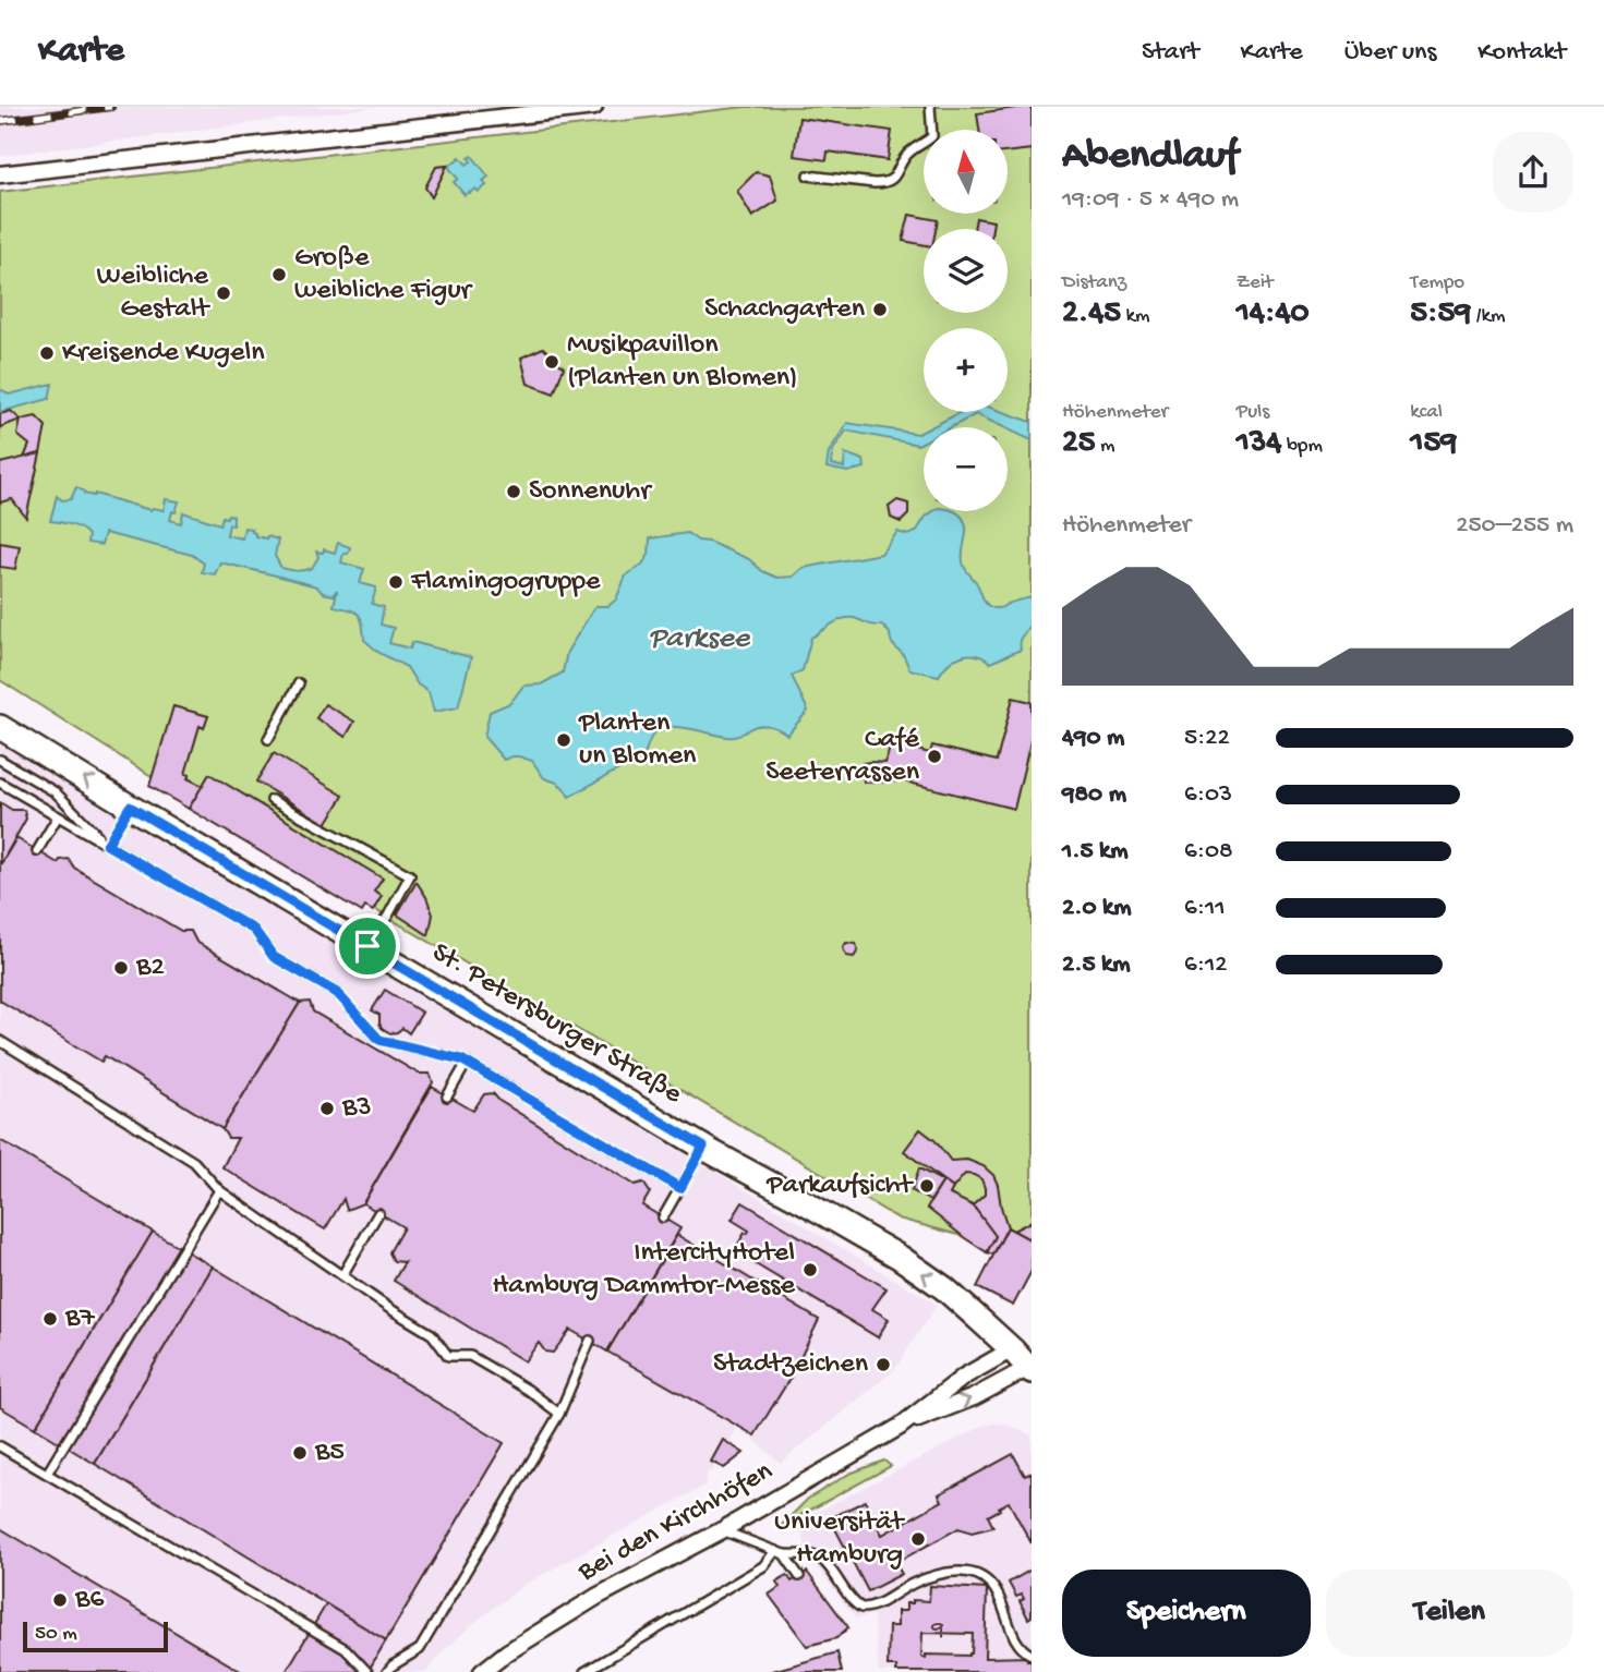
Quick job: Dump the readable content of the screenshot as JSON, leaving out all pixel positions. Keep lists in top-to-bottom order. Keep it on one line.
{"streets":{"street":["St. Petersburger Straße","Bei den Kirchhöfen"]},"crossings":[["St. Petersburger Straße","Bei den Kirchhöfen"]],"one_way":["St. Petersburger Straße"],"water":["Parksee"],"places":["Große weibliche Figur","Weibliche Gestalt","Schachgarten","Kreisende Kugeln","Musikpavillon (Planten un Blomen)","Sonnenuhr","Flamingogruppe","Planten un Blomen","Café Seeterrassen","B2","B3","Parkaufsicht","IntercityHotel Hamburg Dammtor-Messe","B7","Stadtzeichen","B5","Universität Hamburg","B6"],"house_numbers":["9"],"scale_bar":"50 m","north":"top","page":{"header":"Karte","nav":["Start","Karte","Über uns","Kontakt"],"heading":["Abendlauf","19:09 · 5 × 490 m"],"map_buttons":["+","−"],"stats":[["Distanz","2.45 km"],["Zeit","14:40"],["Tempo","5:59 /km"],["Höhenmeter","25 m"],["Puls","134 bpm"],["kcal","159"]],"chart":["Höhenmeter","250–255 m"],"list":[{"name":"490 m","note":"5:22"},{"name":"980 m","note":"6:03"},{"name":"1.5 km","note":"6:08"},{"name":"2.0 km","note":"6:11"},{"name":"2.5 km","note":"6:12"}],"buttons":["Speichern","Teilen"],"scale":"50 m"}}
